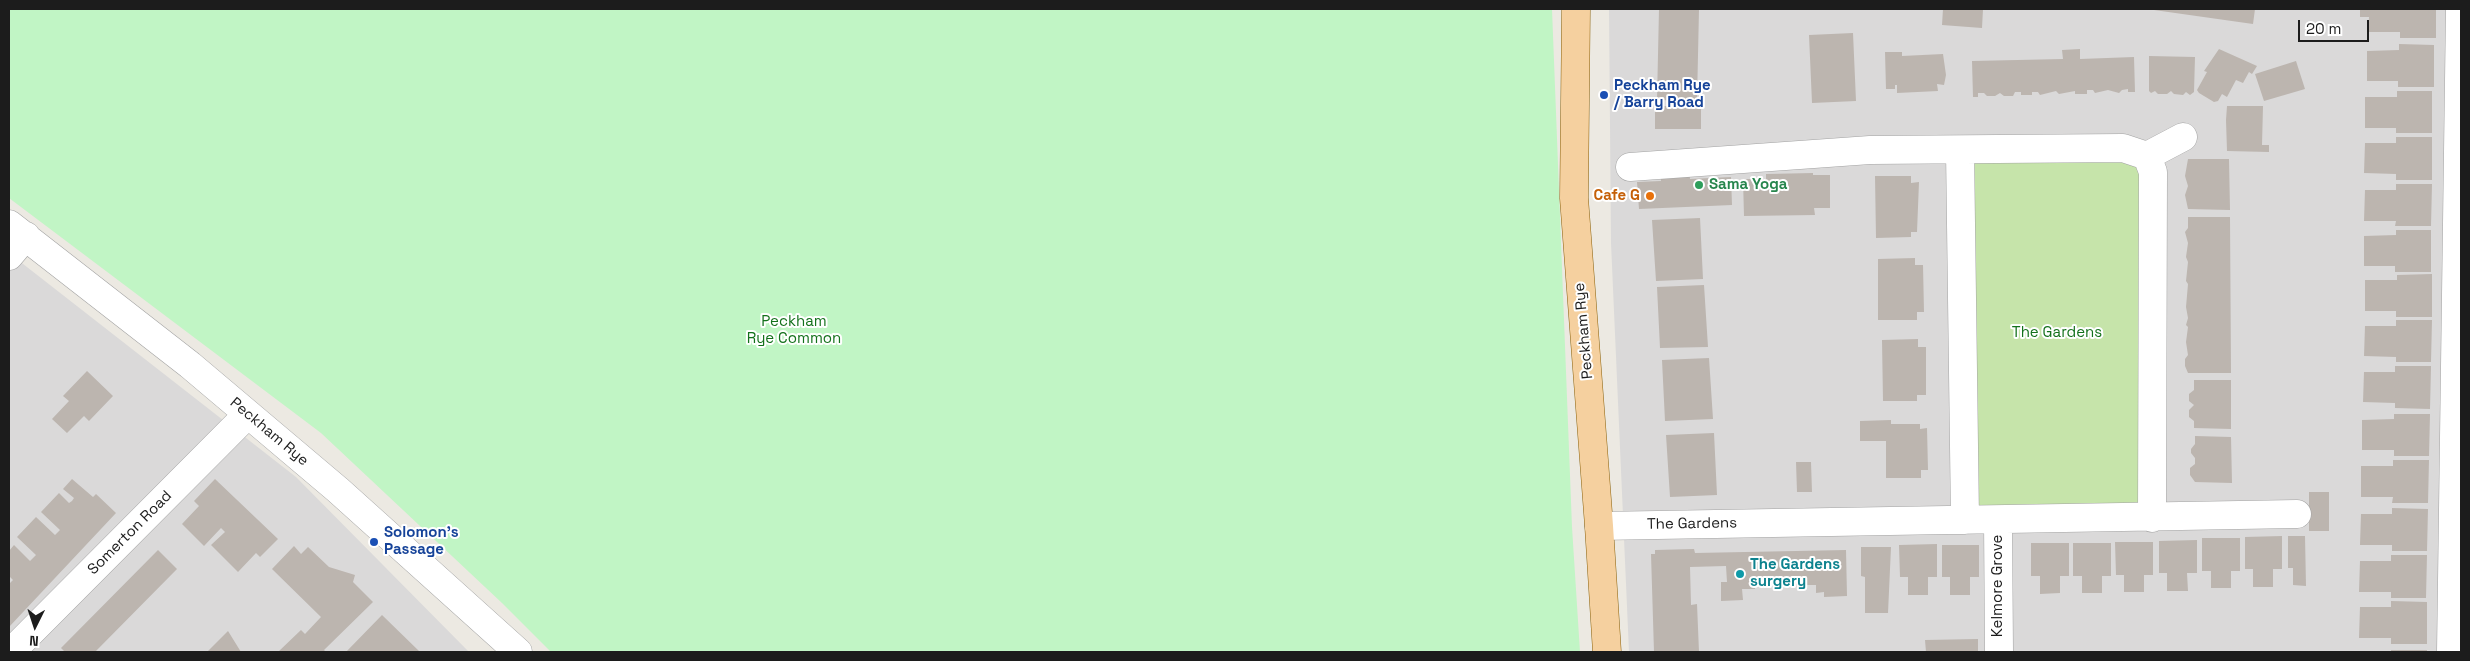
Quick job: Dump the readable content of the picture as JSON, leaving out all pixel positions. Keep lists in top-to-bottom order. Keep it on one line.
{"streets":{"main road":["Peckham Rye"],"street":["The Gardens","Somerton Road","Kelmore Grove"]},"crossings":[["Peckham Rye","The Gardens"],["Peckham Rye","Somerton Road"],["The Gardens","Kelmore Grove"]],"parks":["Peckham Rye Common","The Gardens"],"places":["Peckham Rye / Barry Road","Sama Yoga","Cafe G","Solomon's Passage","The Gardens surgery"],"scale_bar":"20 m","north":"bottom"}
